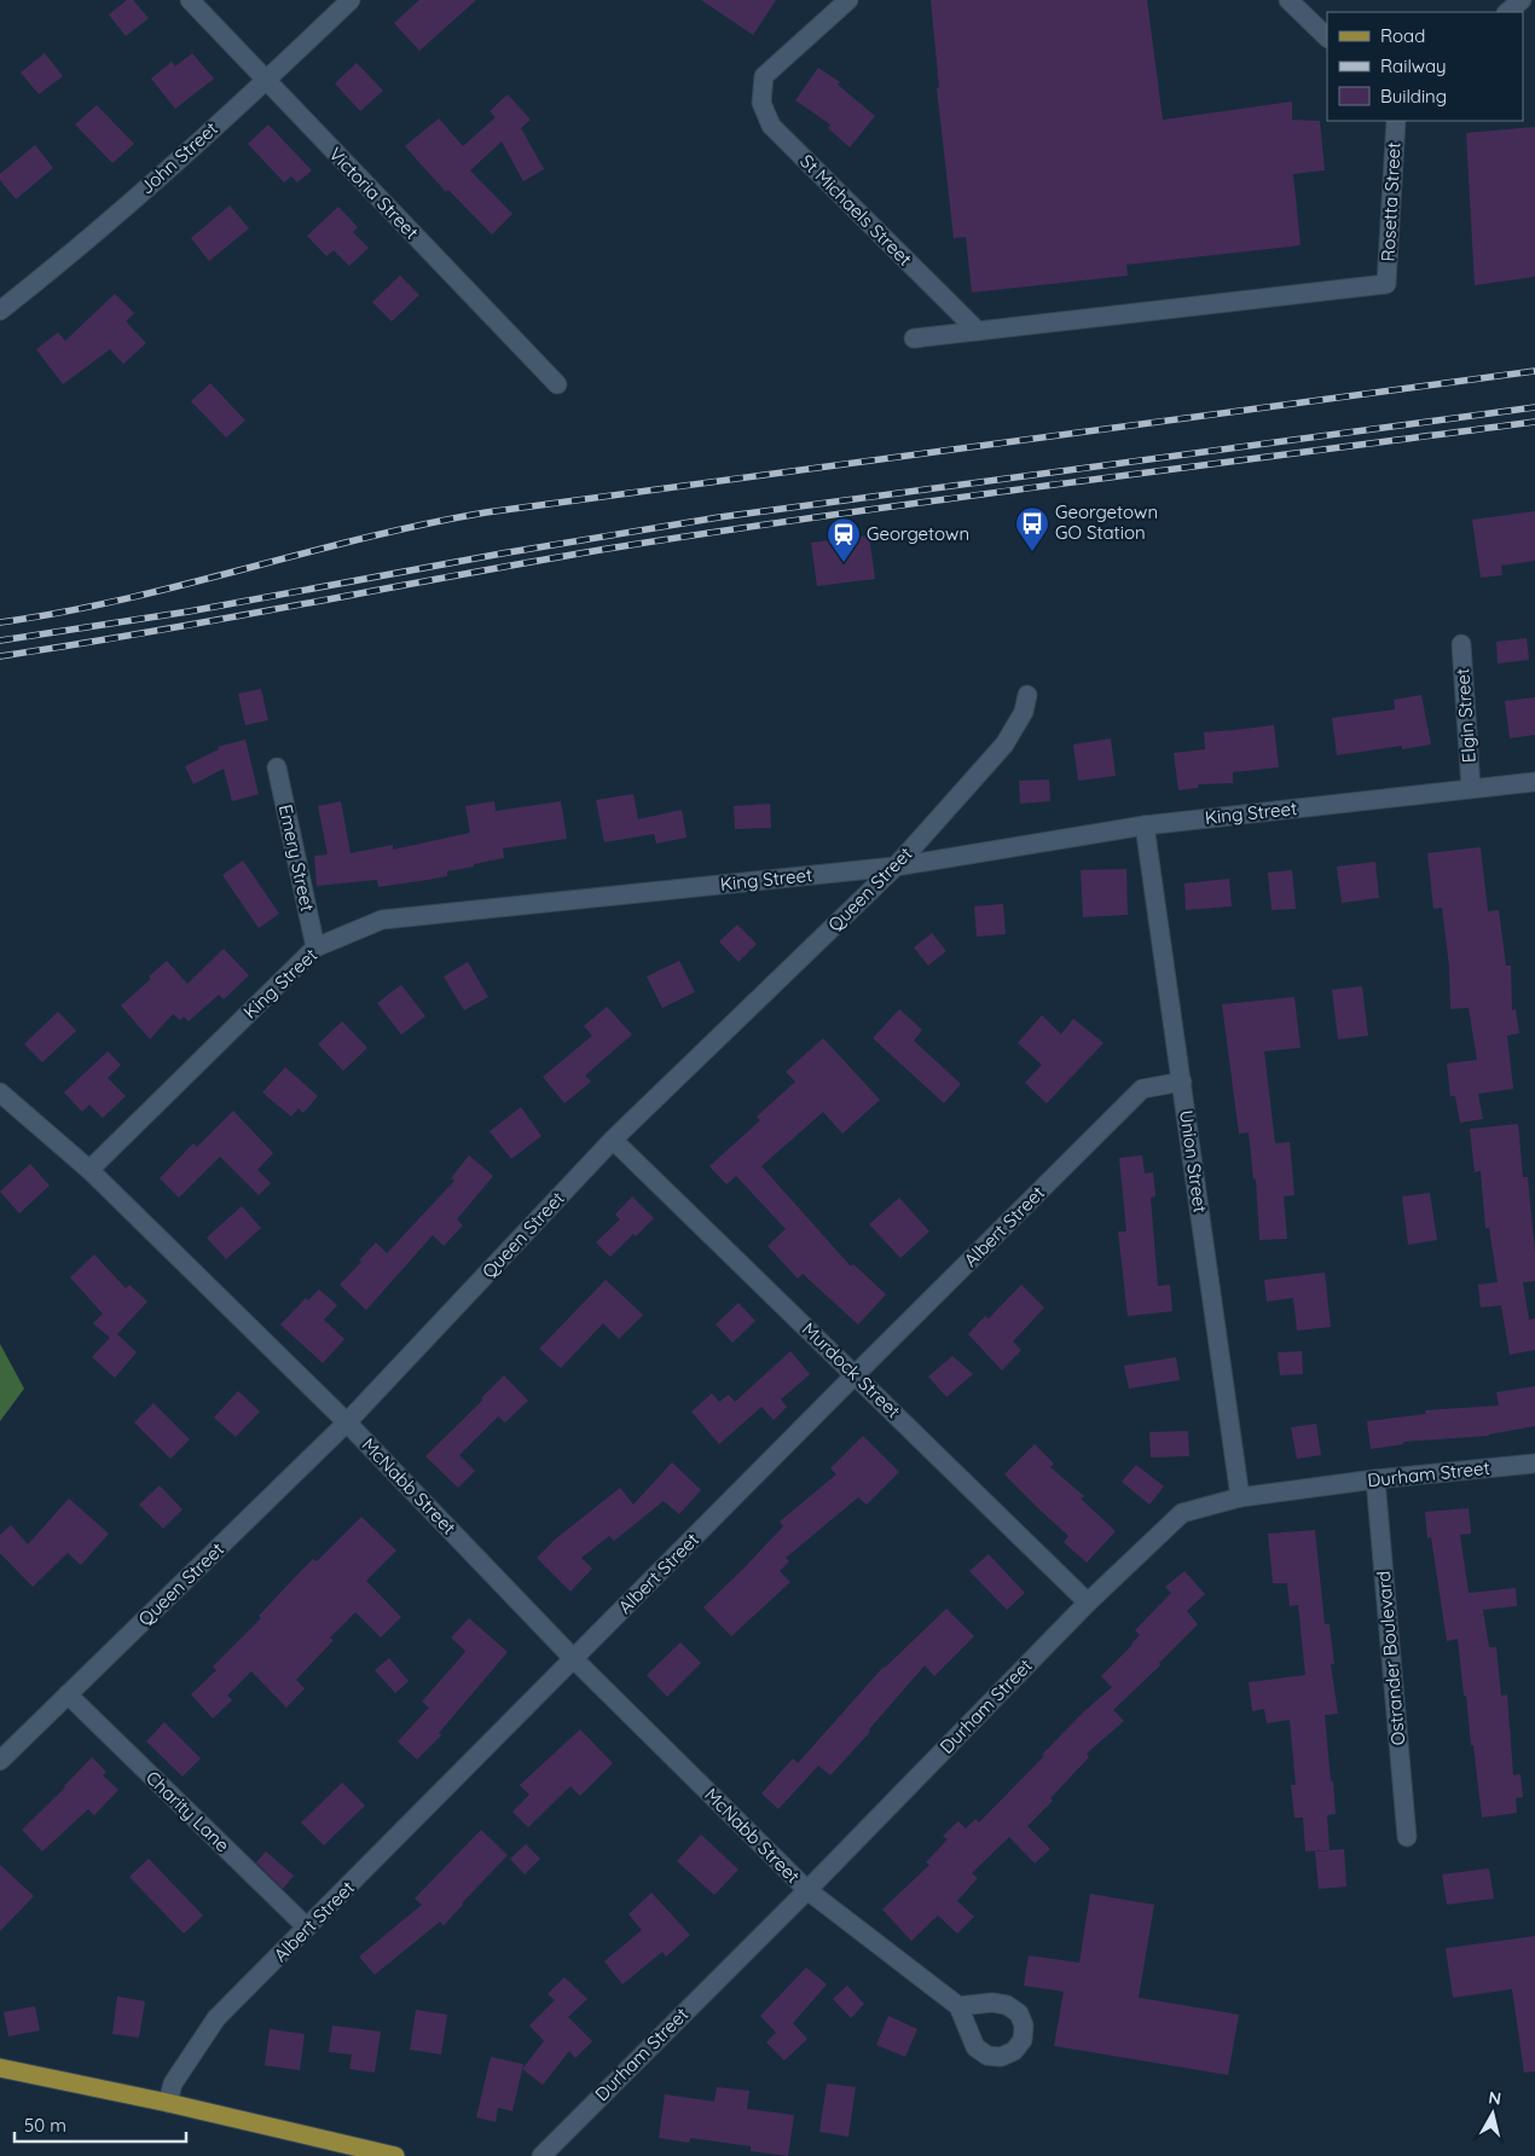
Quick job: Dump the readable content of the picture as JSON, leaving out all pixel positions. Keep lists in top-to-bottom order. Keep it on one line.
{"streets":{"street":["John Street","Victoria Street","Rosetta Street","St Michaels Street","Elgin Street","King Street","Emery Street","Queen Street","Union Street","Albert Street","Murdock Street","Durham Street","McNabb Street","Ostrander Boulevard","Charity Lane"]},"crossings":[["John Street","Victoria Street"],["Rosetta Street","St Michaels Street"],["Elgin Street","King Street"],["King Street","Emery Street"],["King Street","Queen Street"],["King Street","Union Street"],["King Street","McNabb Street"],["Queen Street","Murdock Street"],["Queen Street","McNabb Street"],["Queen Street","Charity Lane"],["Union Street","Albert Street"],["Union Street","Durham Street"],["Albert Street","Murdock Street"],["Albert Street","McNabb Street"],["Albert Street","Charity Lane"],["Murdock Street","Durham Street"],["Durham Street","McNabb Street"],["Durham Street","Ostrander Boulevard"]],"places":{"bus stop":["Georgetown GO Station"],"station":["Georgetown"]},"legend":["Road","Railway","Building"],"scale_bar":"50 m","north":"top"}
